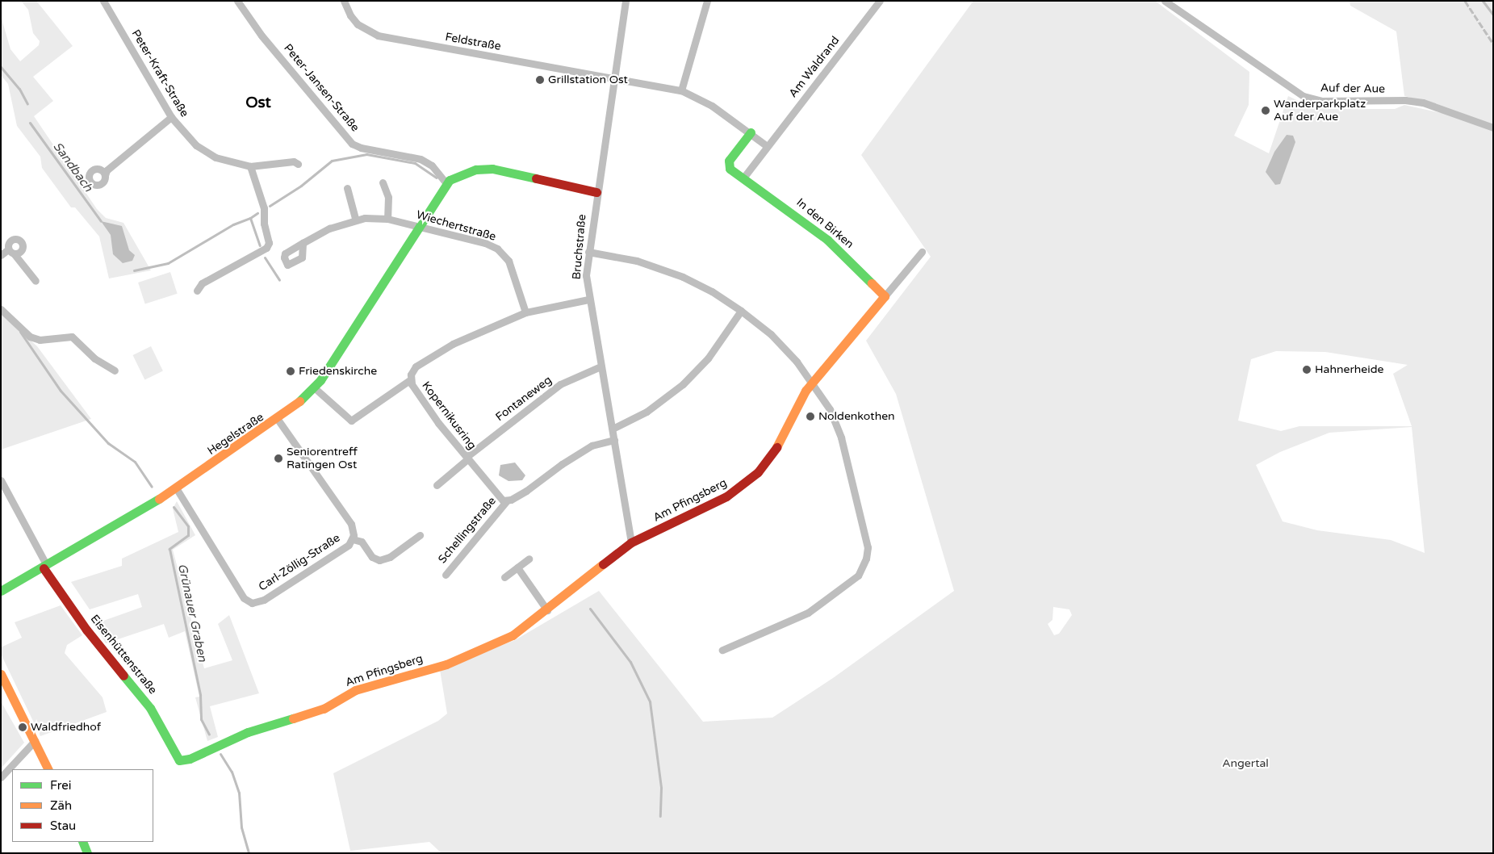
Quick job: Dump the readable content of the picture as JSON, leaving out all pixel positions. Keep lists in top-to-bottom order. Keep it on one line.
{"streets":{"street":["Feldstraße","Am Waldrand","Peter-Kraft-Straße","Peter-Jansen-Straße","Auf der Aue","In den Birken","Wiechertstraße","Bruchstraße","Fontaneweg","Kopernikusring","Hegelstraße","Am Pfingsberg","Schellingstraße","Carl-Zöllig-Straße","Eisenhüttenstraße"]},"crossings":[["Feldstraße","Bruchstraße"],["Wiechertstraße","Kopernikusring"],["Wiechertstraße","Hegelstraße"],["Bruchstraße","Fontaneweg"],["Bruchstraße","Kopernikusring"],["Bruchstraße","Am Pfingsberg"],["Fontaneweg","Kopernikusring"],["Kopernikusring","Schellingstraße"],["Hegelstraße","Carl-Zöllig-Straße"],["Hegelstraße","Eisenhüttenstraße"],["Am Pfingsberg","Eisenhüttenstraße"]],"districts":["Ost"],"water":["Sandbach","Grünauer Graben"],"parks":["Angertal"],"places":["Grillstation Ost","Wanderparkplatz Auf der Aue","Hahnerheide","Friedenskirche","Noldenkothen","Seniorentreff Ratingen Ost","Waldfriedhof"],"legend":["Frei","Zäh","Stau"]}
